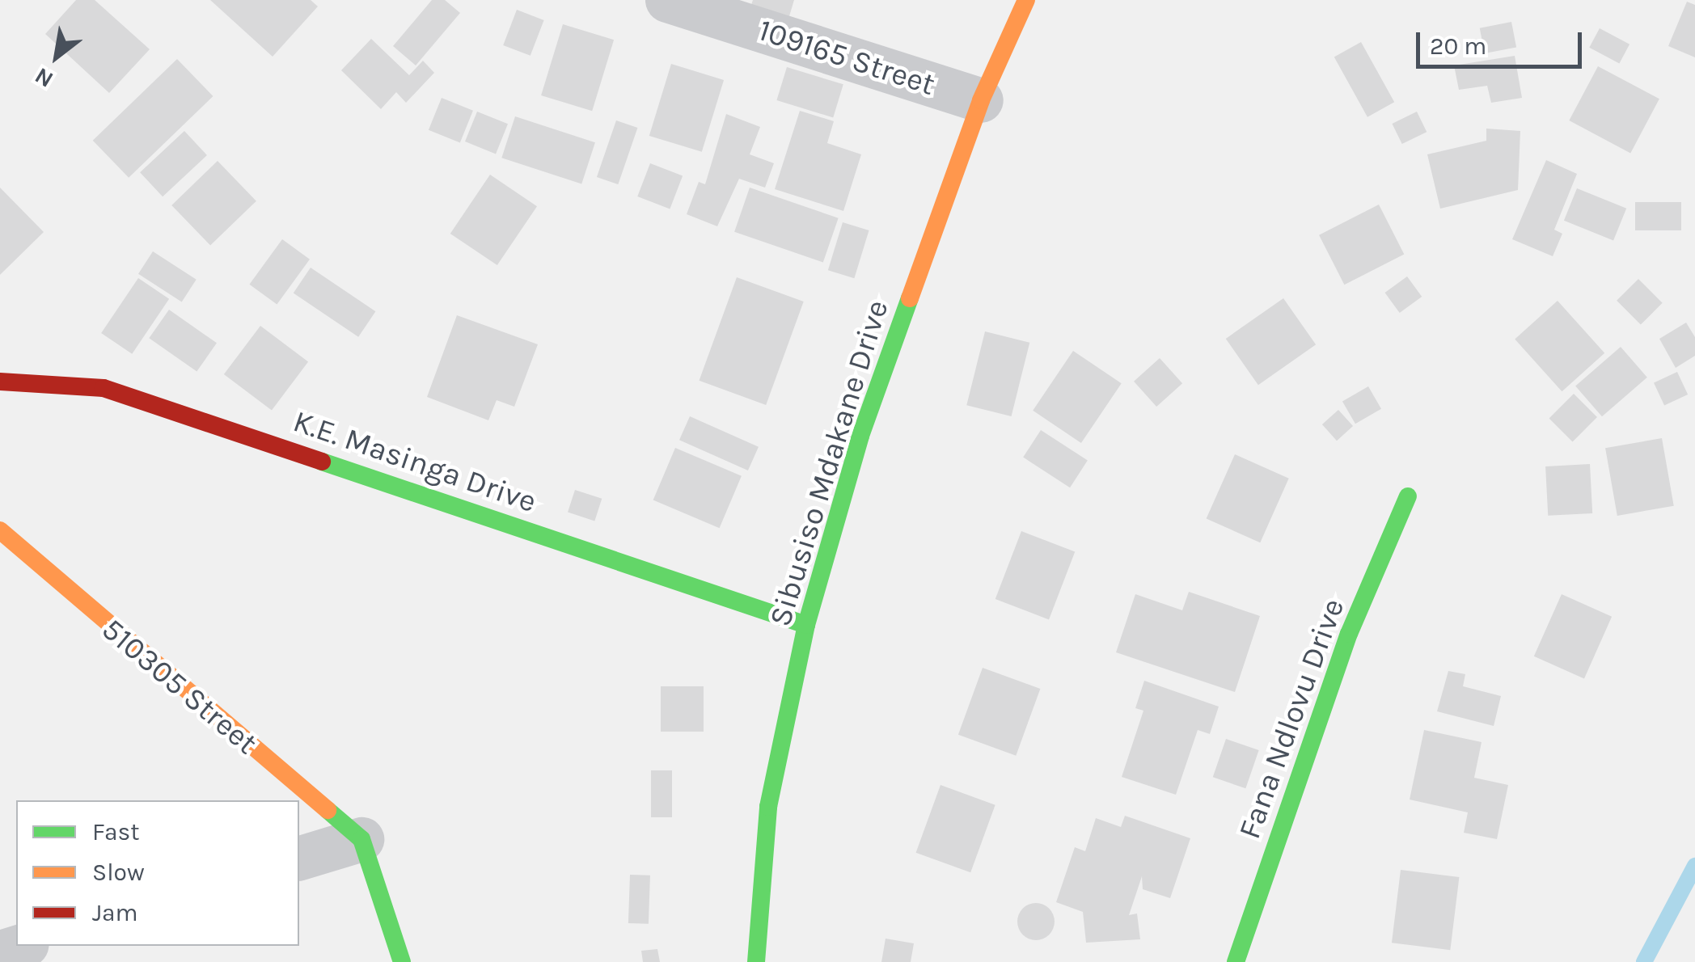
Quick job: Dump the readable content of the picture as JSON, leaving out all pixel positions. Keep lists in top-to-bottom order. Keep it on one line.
{"streets":{"street":["109165 Street","K.E. Masinga Drive","Sibusiso Mdakane Drive","510305 Street","Fana Ndlovu Drive"]},"crossings":[["109165 Street","Sibusiso Mdakane Drive"],["K.E. Masinga Drive","Sibusiso Mdakane Drive"]],"legend":["Fast","Slow","Jam"],"scale_bar":"20 m","north":"bottom left"}
